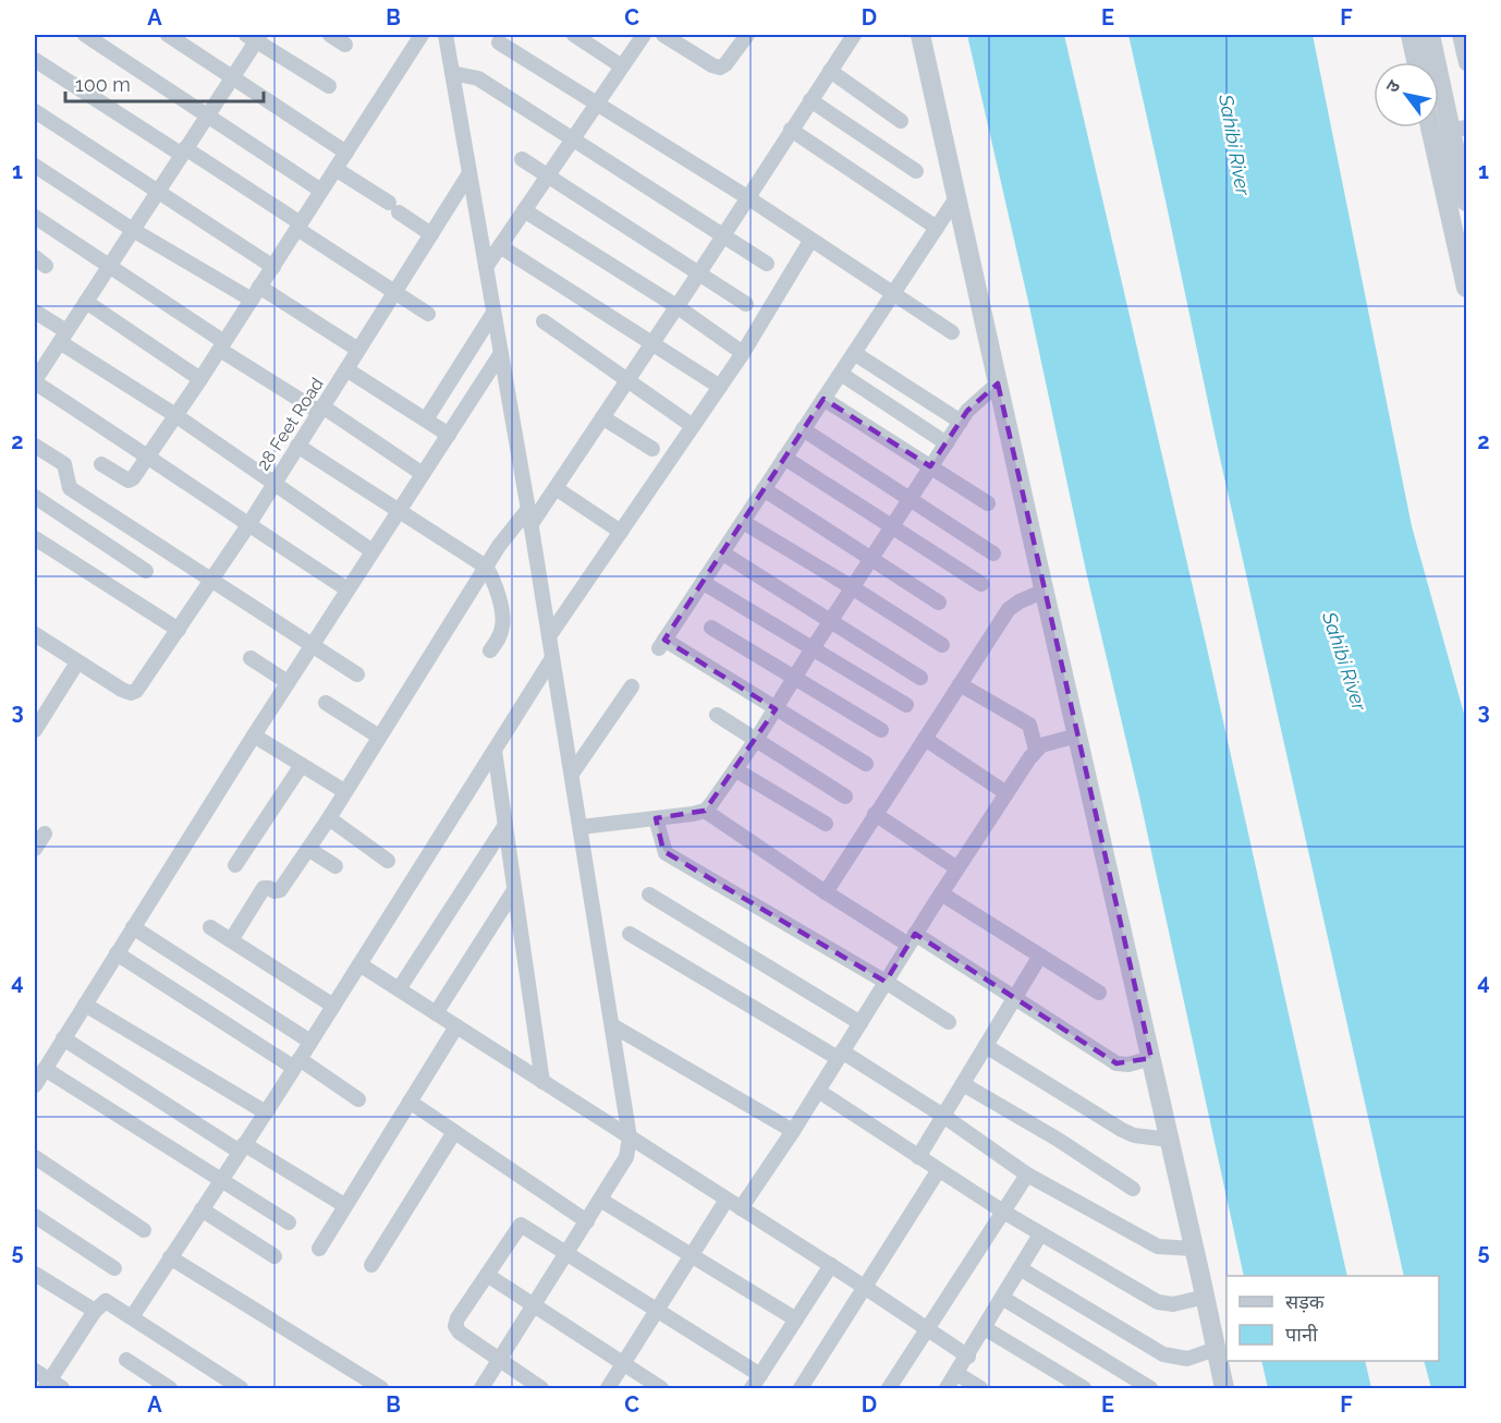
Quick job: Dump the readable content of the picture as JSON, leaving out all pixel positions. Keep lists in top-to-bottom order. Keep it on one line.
{"streets":{"street":["28 Feet Road"]},"water":["Sahibi River"],"legend":["सड़क","पानी"],"scale_bar":"100 m","north":"top left","grid":{"columns":["A","B","C","D","E","F"],"rows":["1","2","3","4","5"]}}
